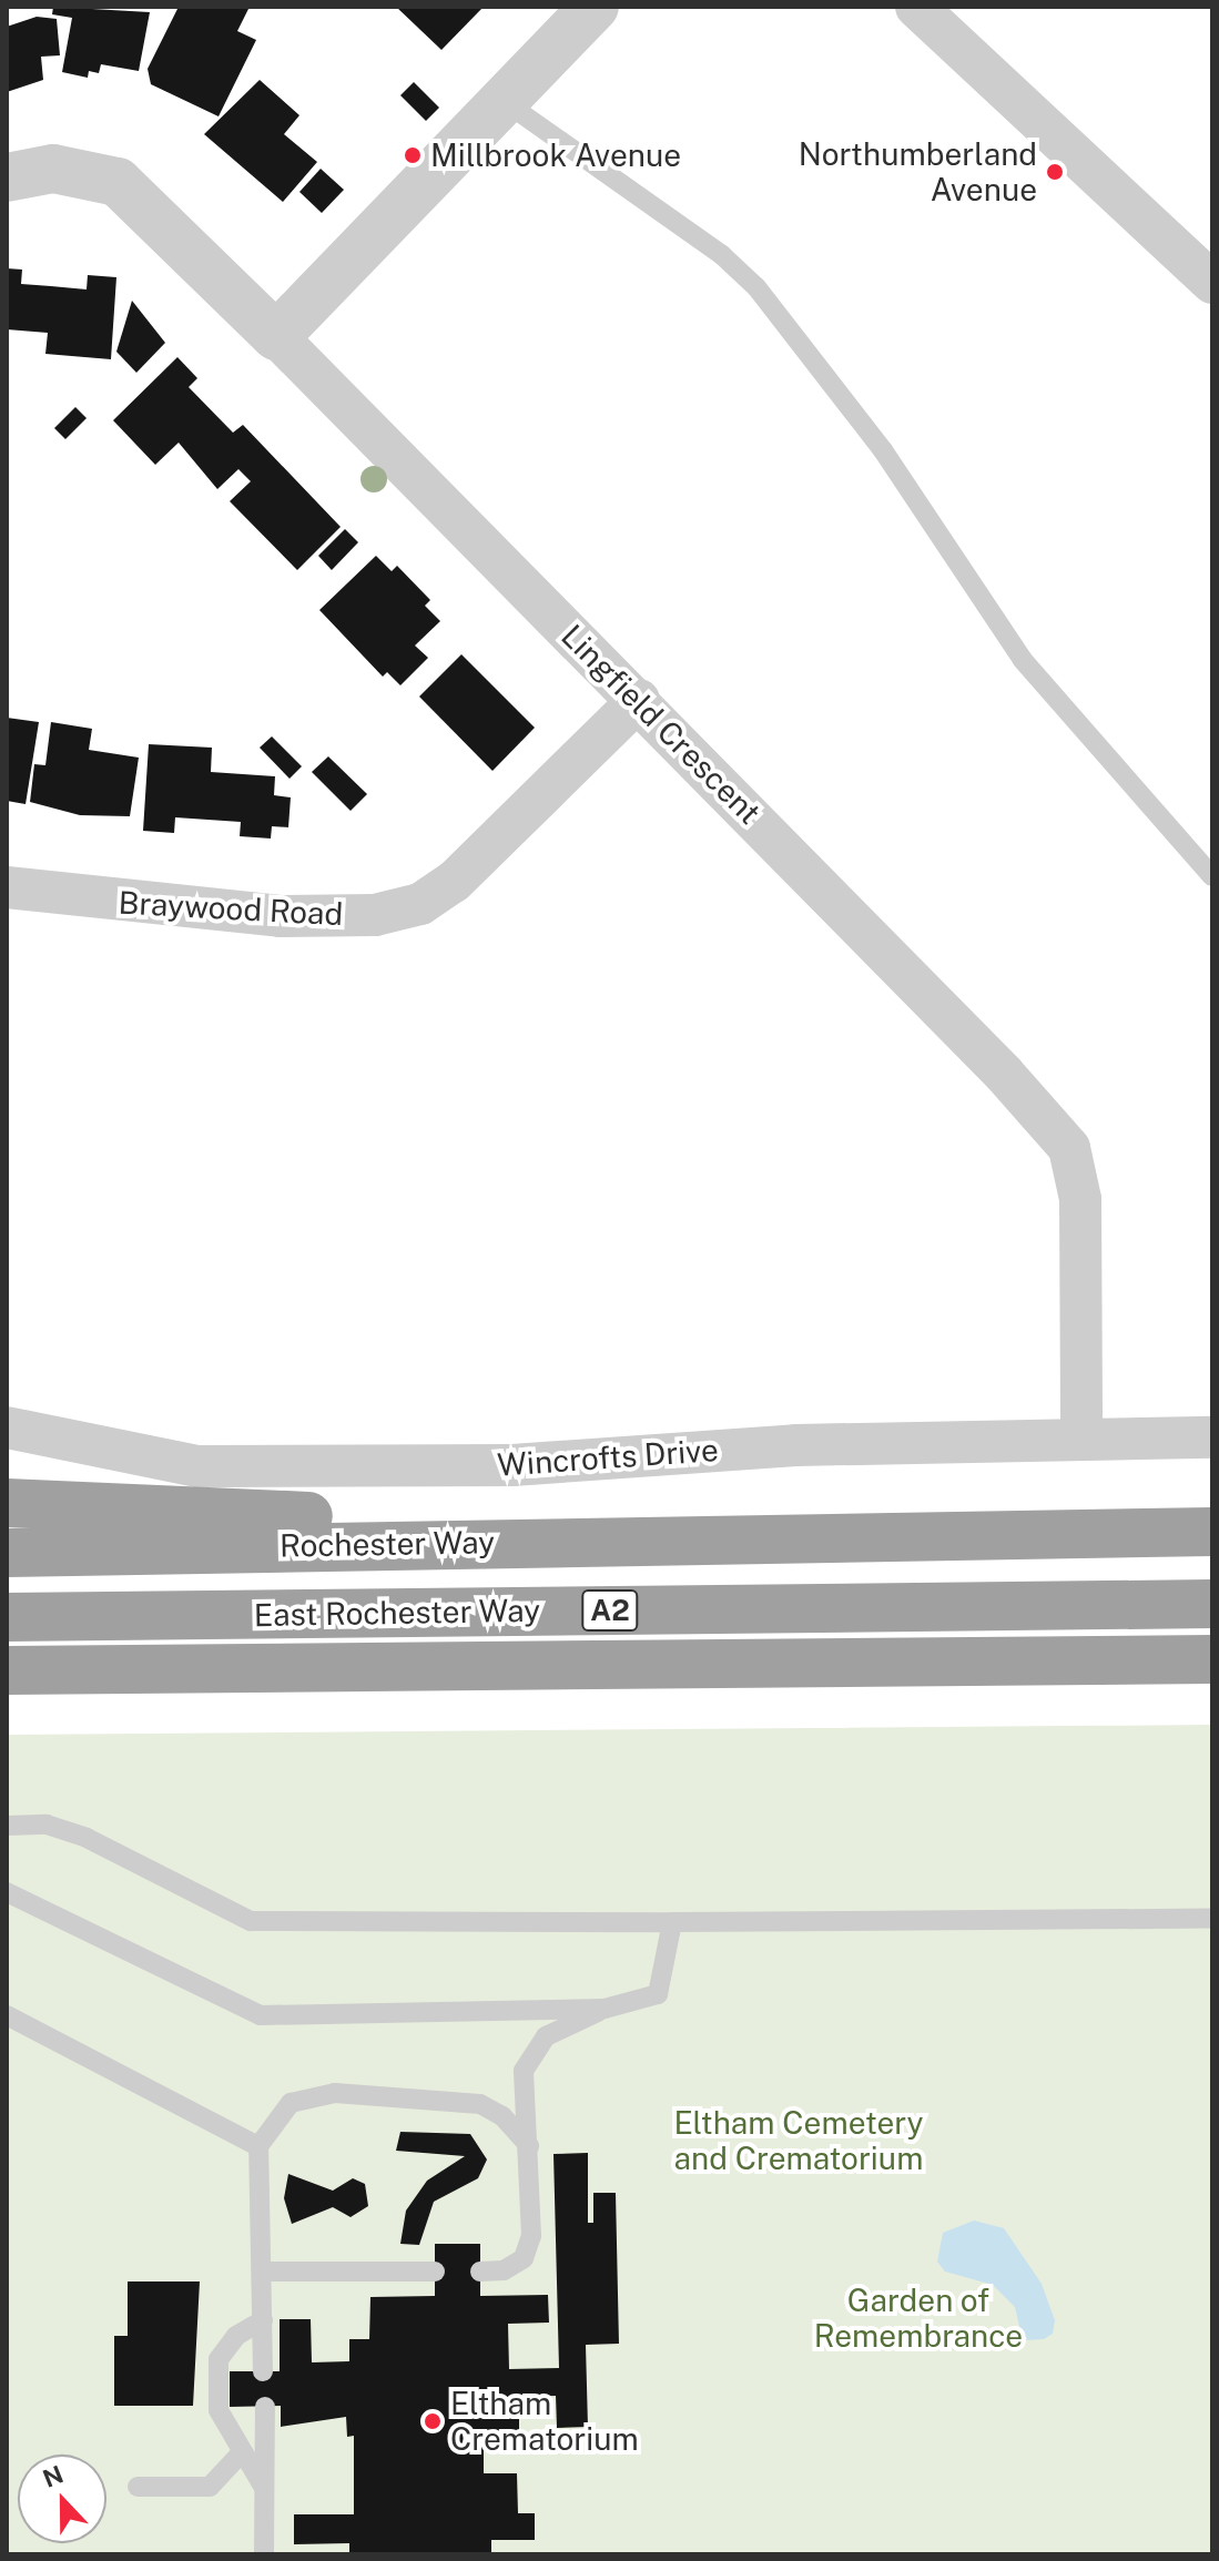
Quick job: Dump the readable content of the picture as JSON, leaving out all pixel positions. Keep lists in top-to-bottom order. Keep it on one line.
{"streets":{"highway":["Rochester Way","A2","East Rochester Way"],"street":["Lingfield Crescent","Braywood Road","Wincrofts Drive"]},"crossings":[["Lingfield Crescent","Braywood Road"],["Lingfield Crescent","Wincrofts Drive"],["Rochester Way","A2"]],"parks":["Eltham Cemetery and Crematorium","Garden of Remembrance"],"places":["Millbrook Avenue","Northumberland Avenue","Eltham Crematorium"],"north":"top"}
